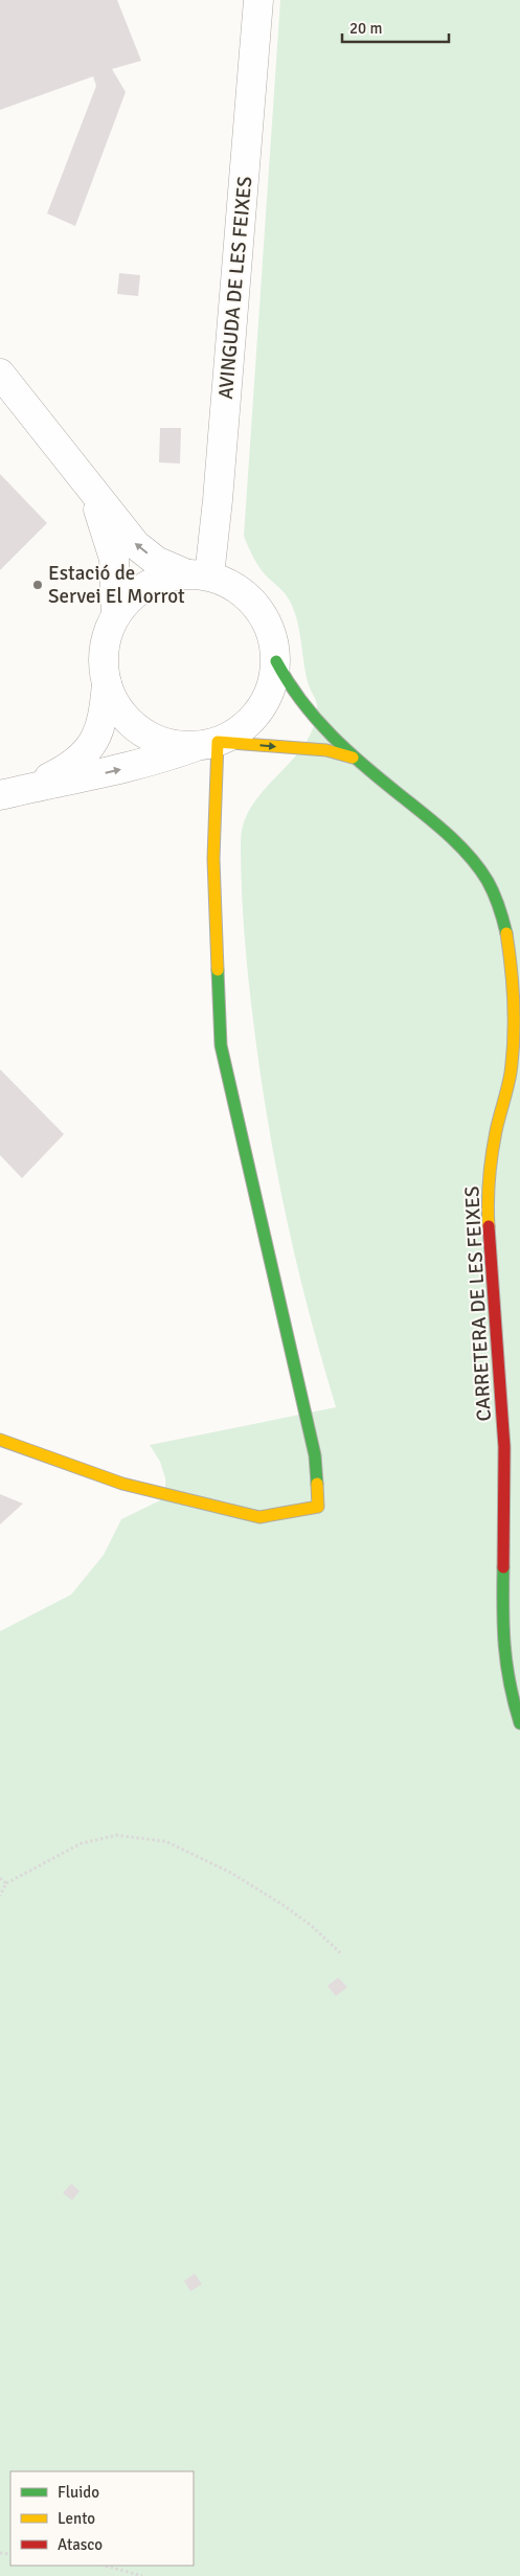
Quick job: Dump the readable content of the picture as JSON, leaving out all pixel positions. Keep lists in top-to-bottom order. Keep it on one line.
{"streets":{"street":["AVINGUDA DE LES FEIXES","CARRETERA DE LES FEIXES"]},"crossings":[["AVINGUDA DE LES FEIXES","CARRETERA DE LES FEIXES"]],"places":["Estació de Servei El Morrot"],"legend":["Fluido","Lento","Atasco"],"scale_bar":"20 m"}
